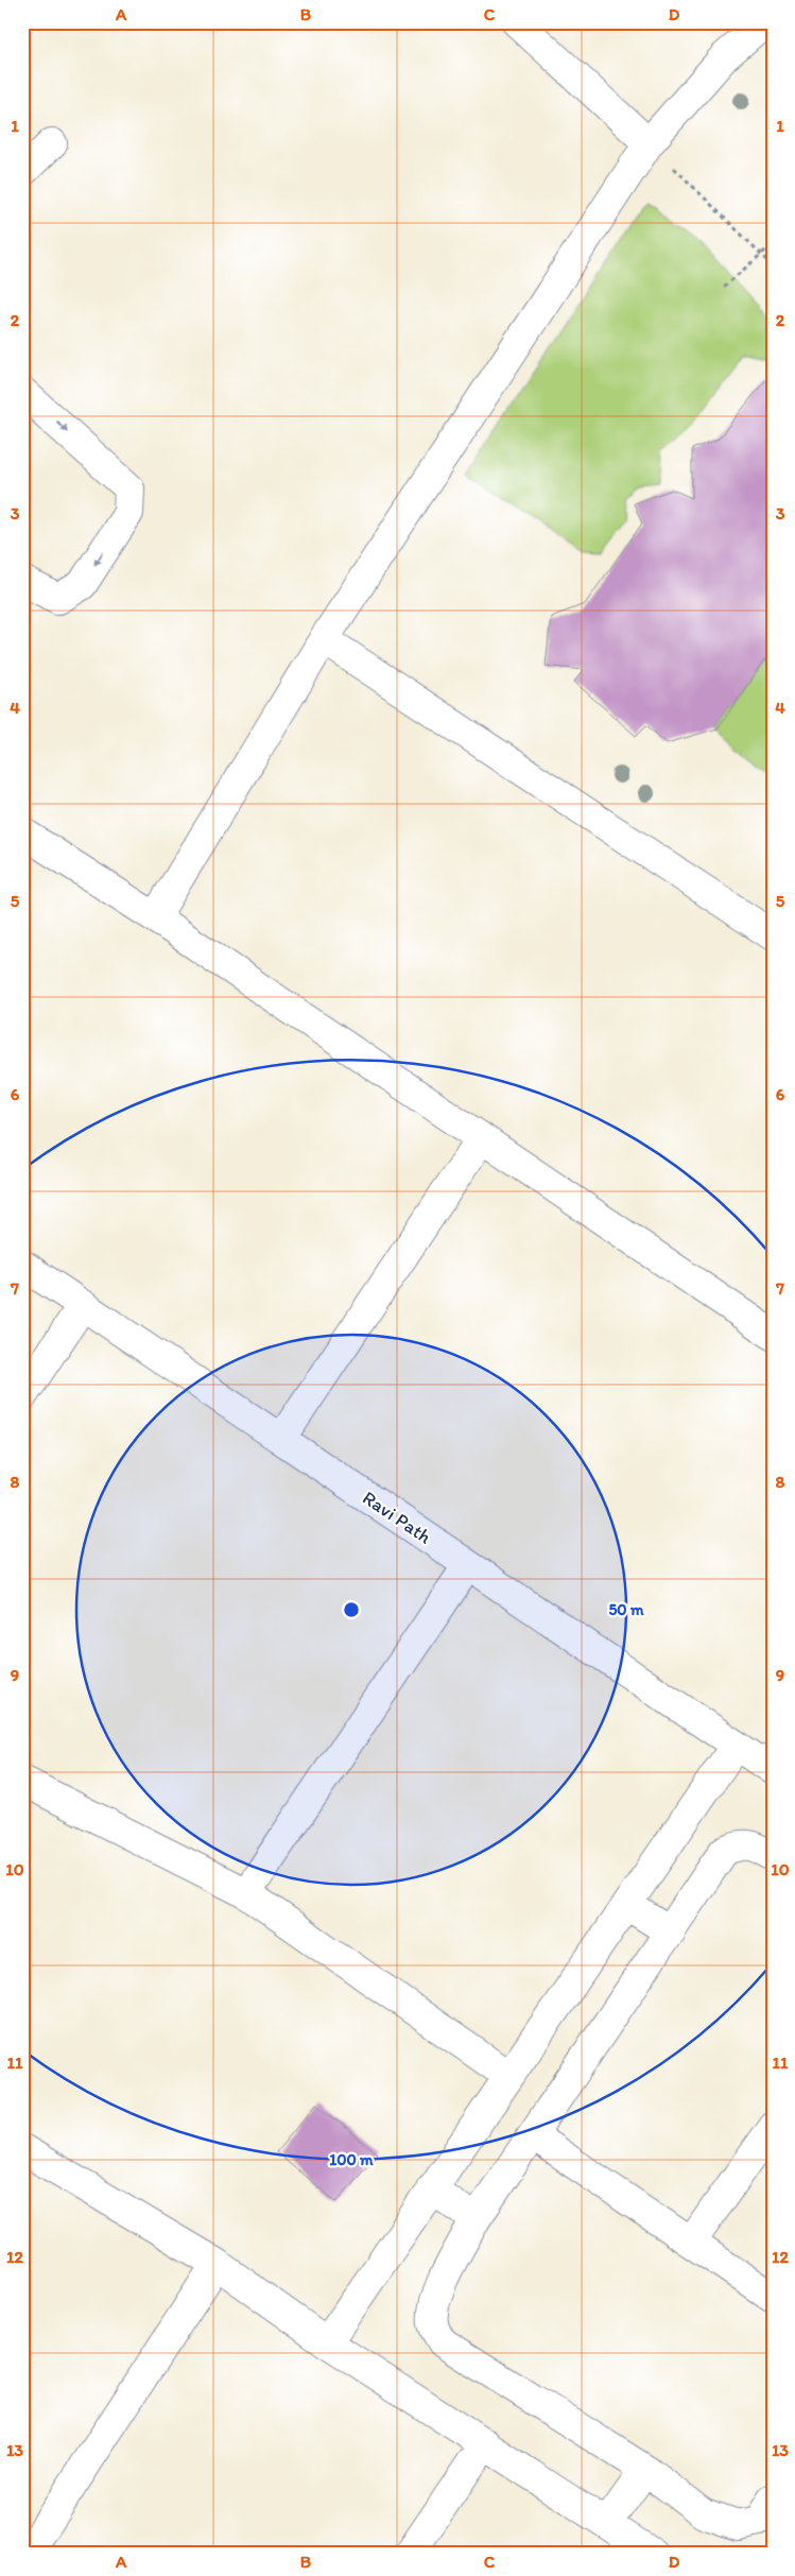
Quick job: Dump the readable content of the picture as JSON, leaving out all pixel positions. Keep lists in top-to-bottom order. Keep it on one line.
{"streets":{"street":["Ravi Path"]},"grid":{"columns":["A","B","C","D"],"rows":["1","2","3","4","5","6","7","8","9","10","11","12","13"]},"rings":["50 m","100 m"]}
